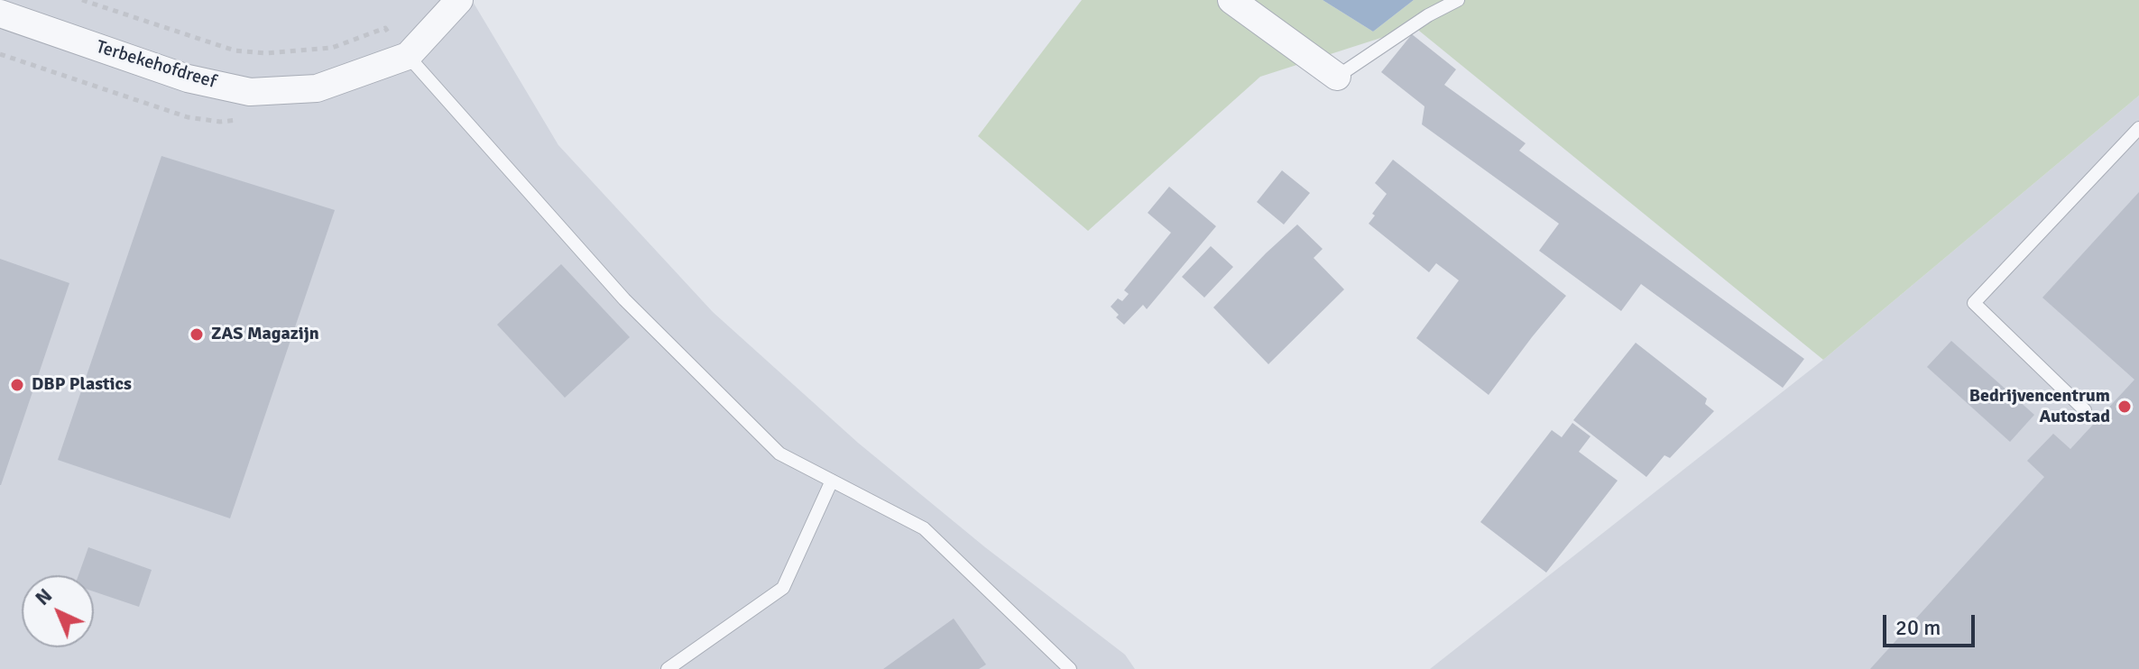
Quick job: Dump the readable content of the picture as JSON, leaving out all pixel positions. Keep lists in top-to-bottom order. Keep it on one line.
{"streets":{"street":["Terbekehofdreef"]},"places":["ZAS Magazijn","DBP Plastics","Bedrijvencentrum Autostad"],"scale_bar":"20 m","north":"top left"}
